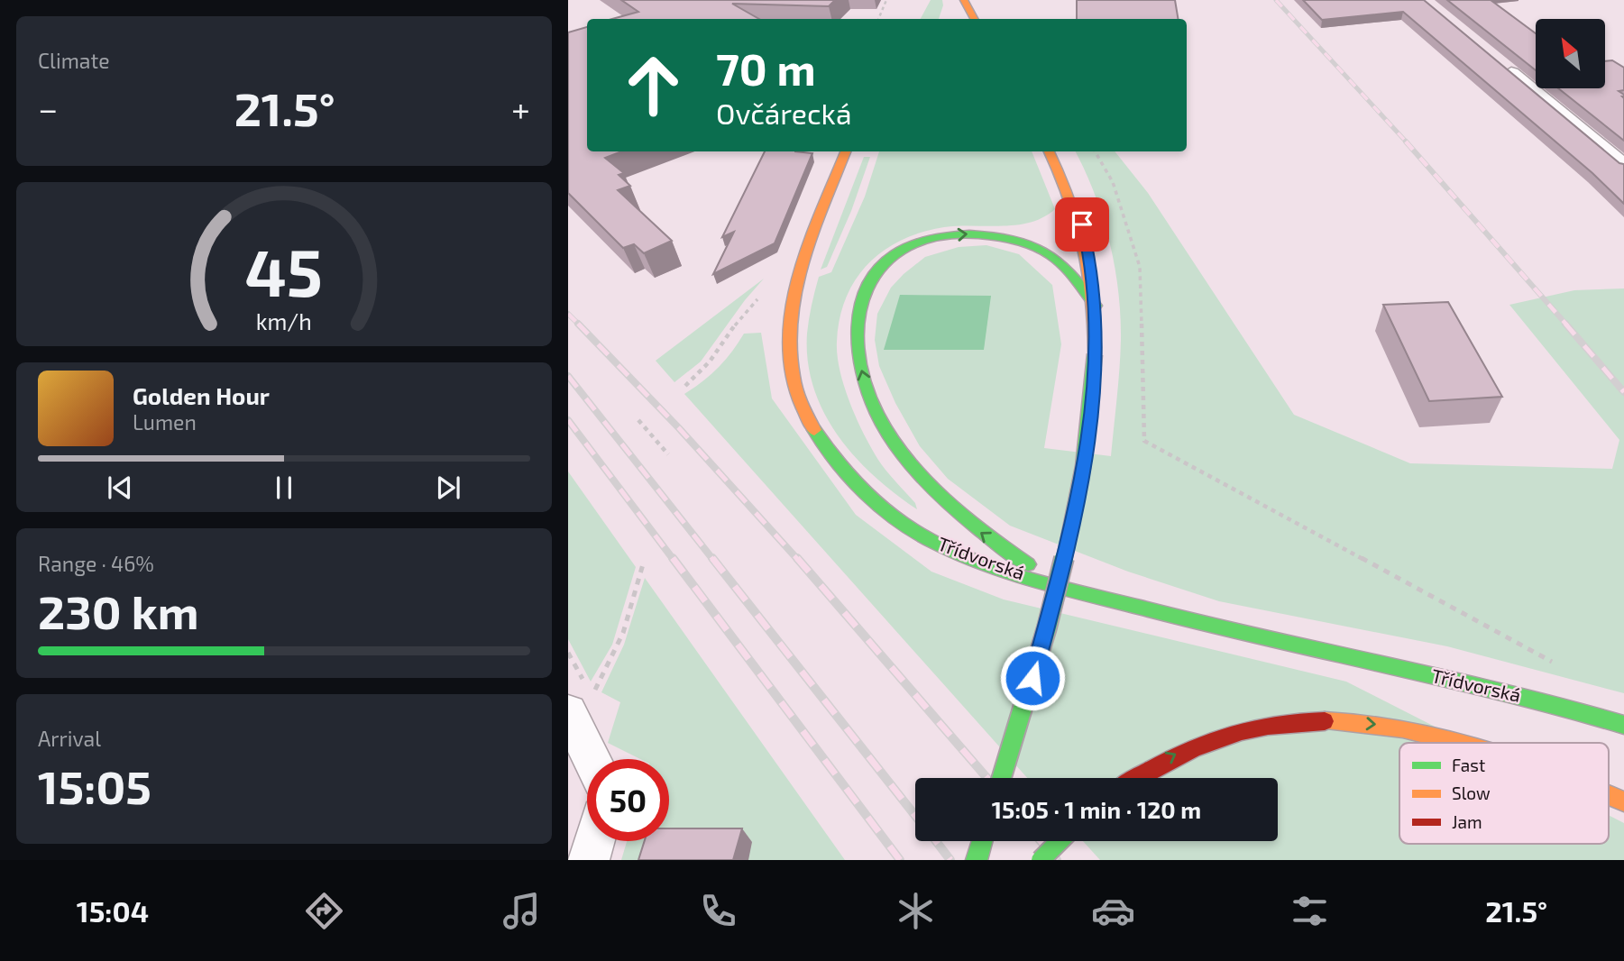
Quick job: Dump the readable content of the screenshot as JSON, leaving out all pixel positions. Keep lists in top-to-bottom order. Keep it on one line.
{"streets":{"main road":["Třídvorská"]},"legend":["Fast","Slow","Jam"],"north":"top left","page":{"tile":["Climate",["Range · 46%","230 km"],["Arrival","15:05"]],"turn":["70 m","Ovčárecká"],"heat":["−","21.5°","+"],"song":["Golden Hour","Lumen"],"limit":"50","trip":"15:05 · 1 min · 120 m","tabs":["15:04","21.5°"],"gauge":["45","km/h"]}}
